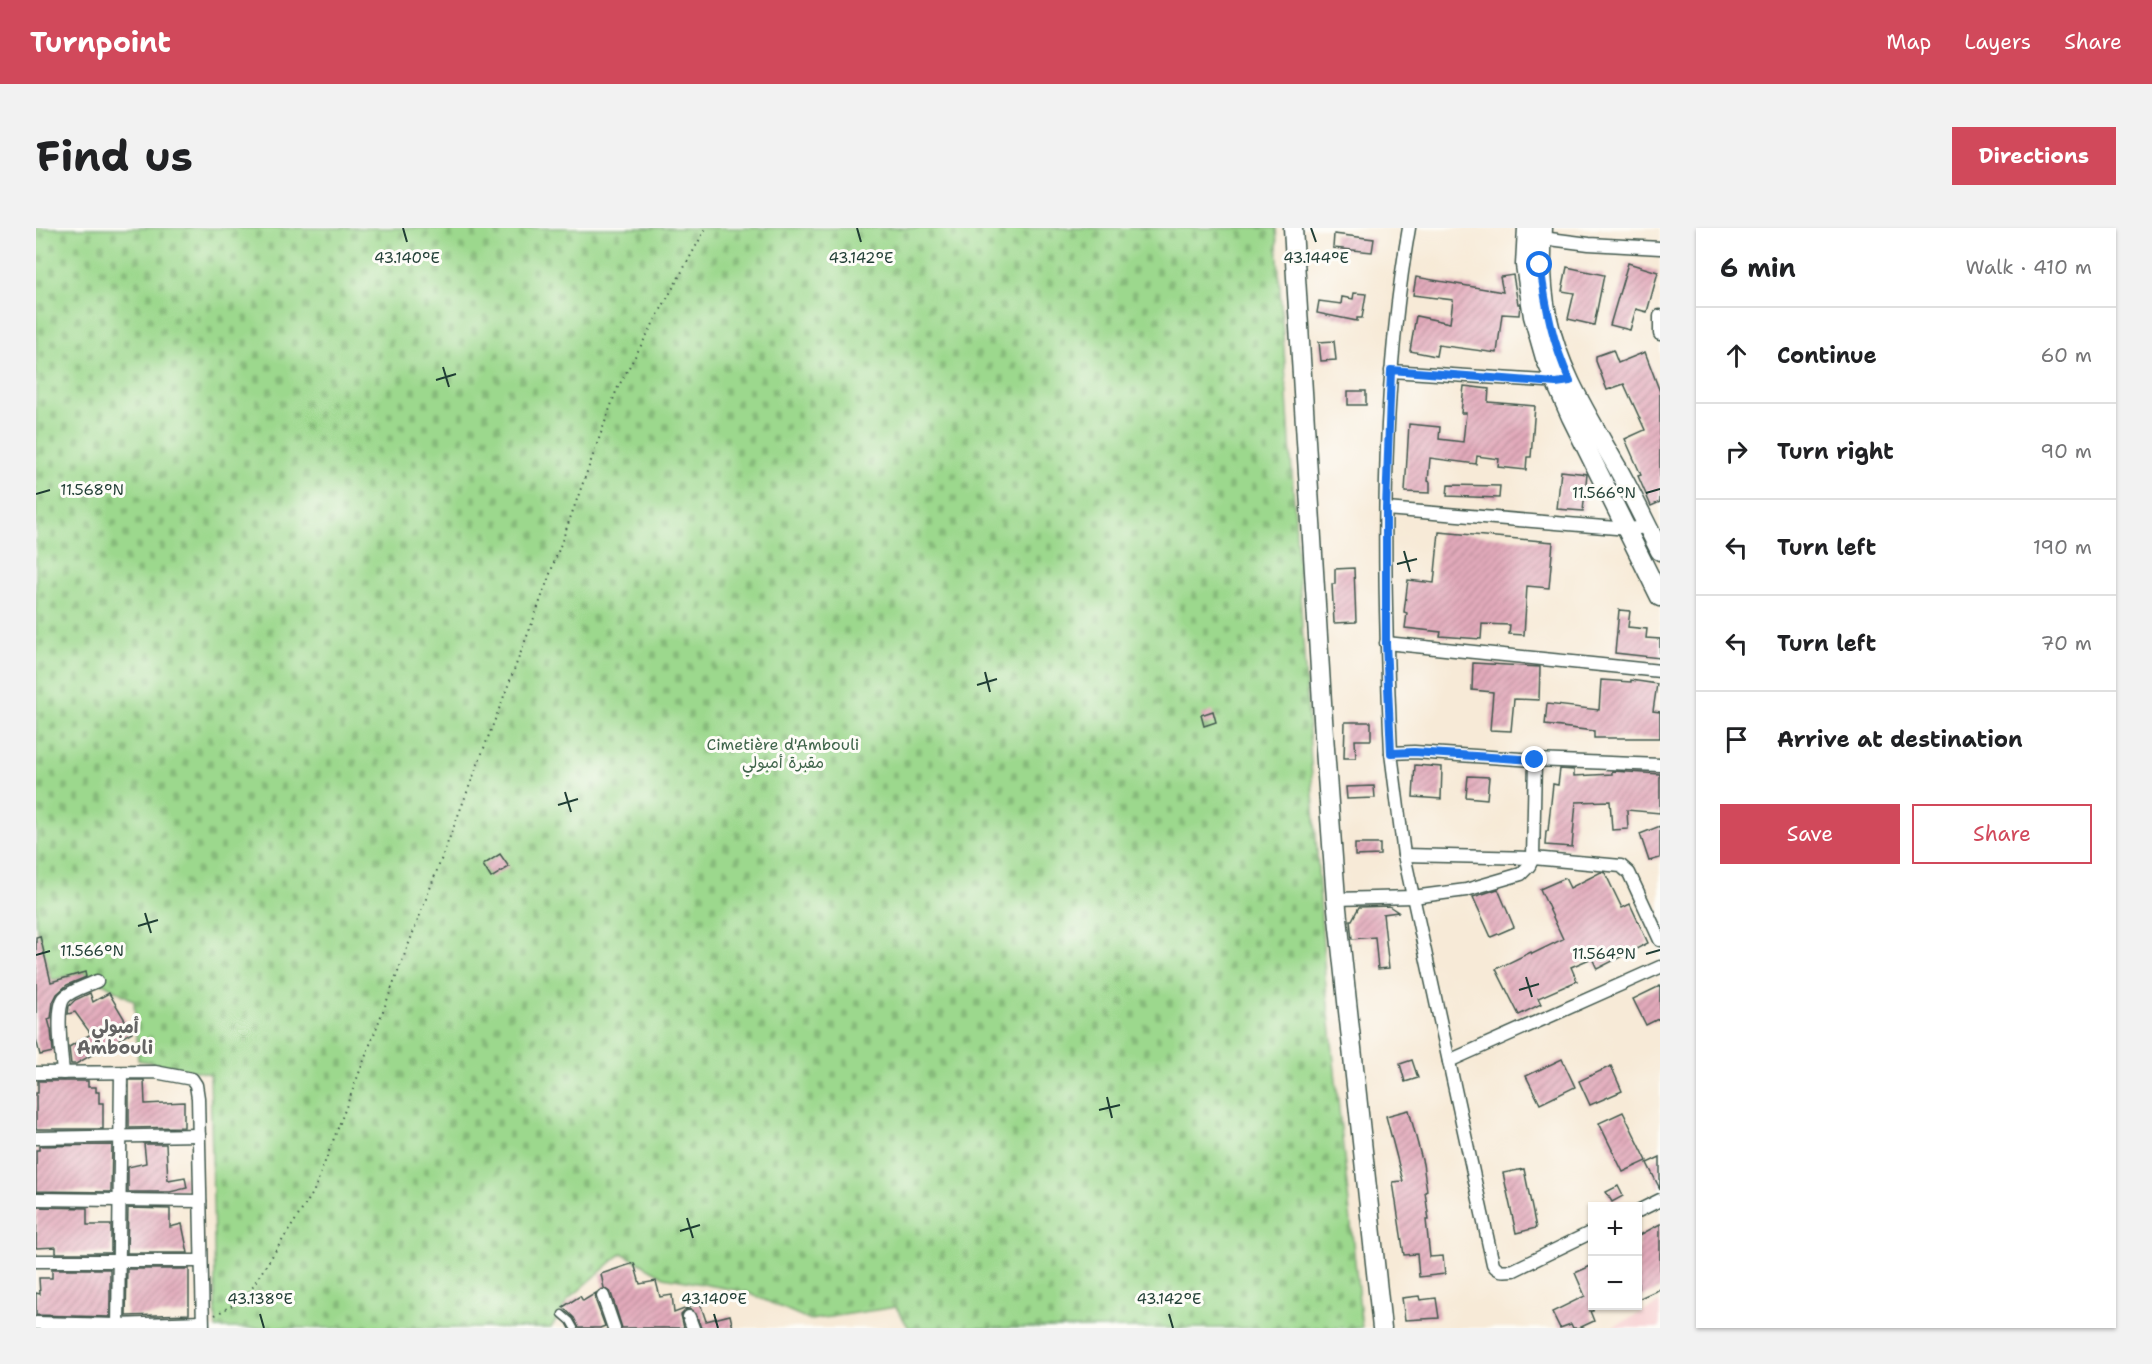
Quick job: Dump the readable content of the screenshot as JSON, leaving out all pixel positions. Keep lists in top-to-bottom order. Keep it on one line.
{"districts":["أمبولي Ambouli"],"parks":["Cimetière d'Ambouli مقبرة أمبولي"],"page":{"header":"Turnpoint","nav":["Map","Layers","Share"],"buttons":["Directions",["Save","Share"]],"title":"Find us","heading":["6 min","Walk · 410 m"],"list":[["Continue","60 m"],["Turn right","90 m"],["Turn left","190 m"],["Turn left","70 m"],"Arrive at destination"],"map_buttons":["+","−"]},"coordinates":["43.140°E","43.142°E","43.144°E","11.568°N","11.566°N","11.564°N","43.138°E"]}
